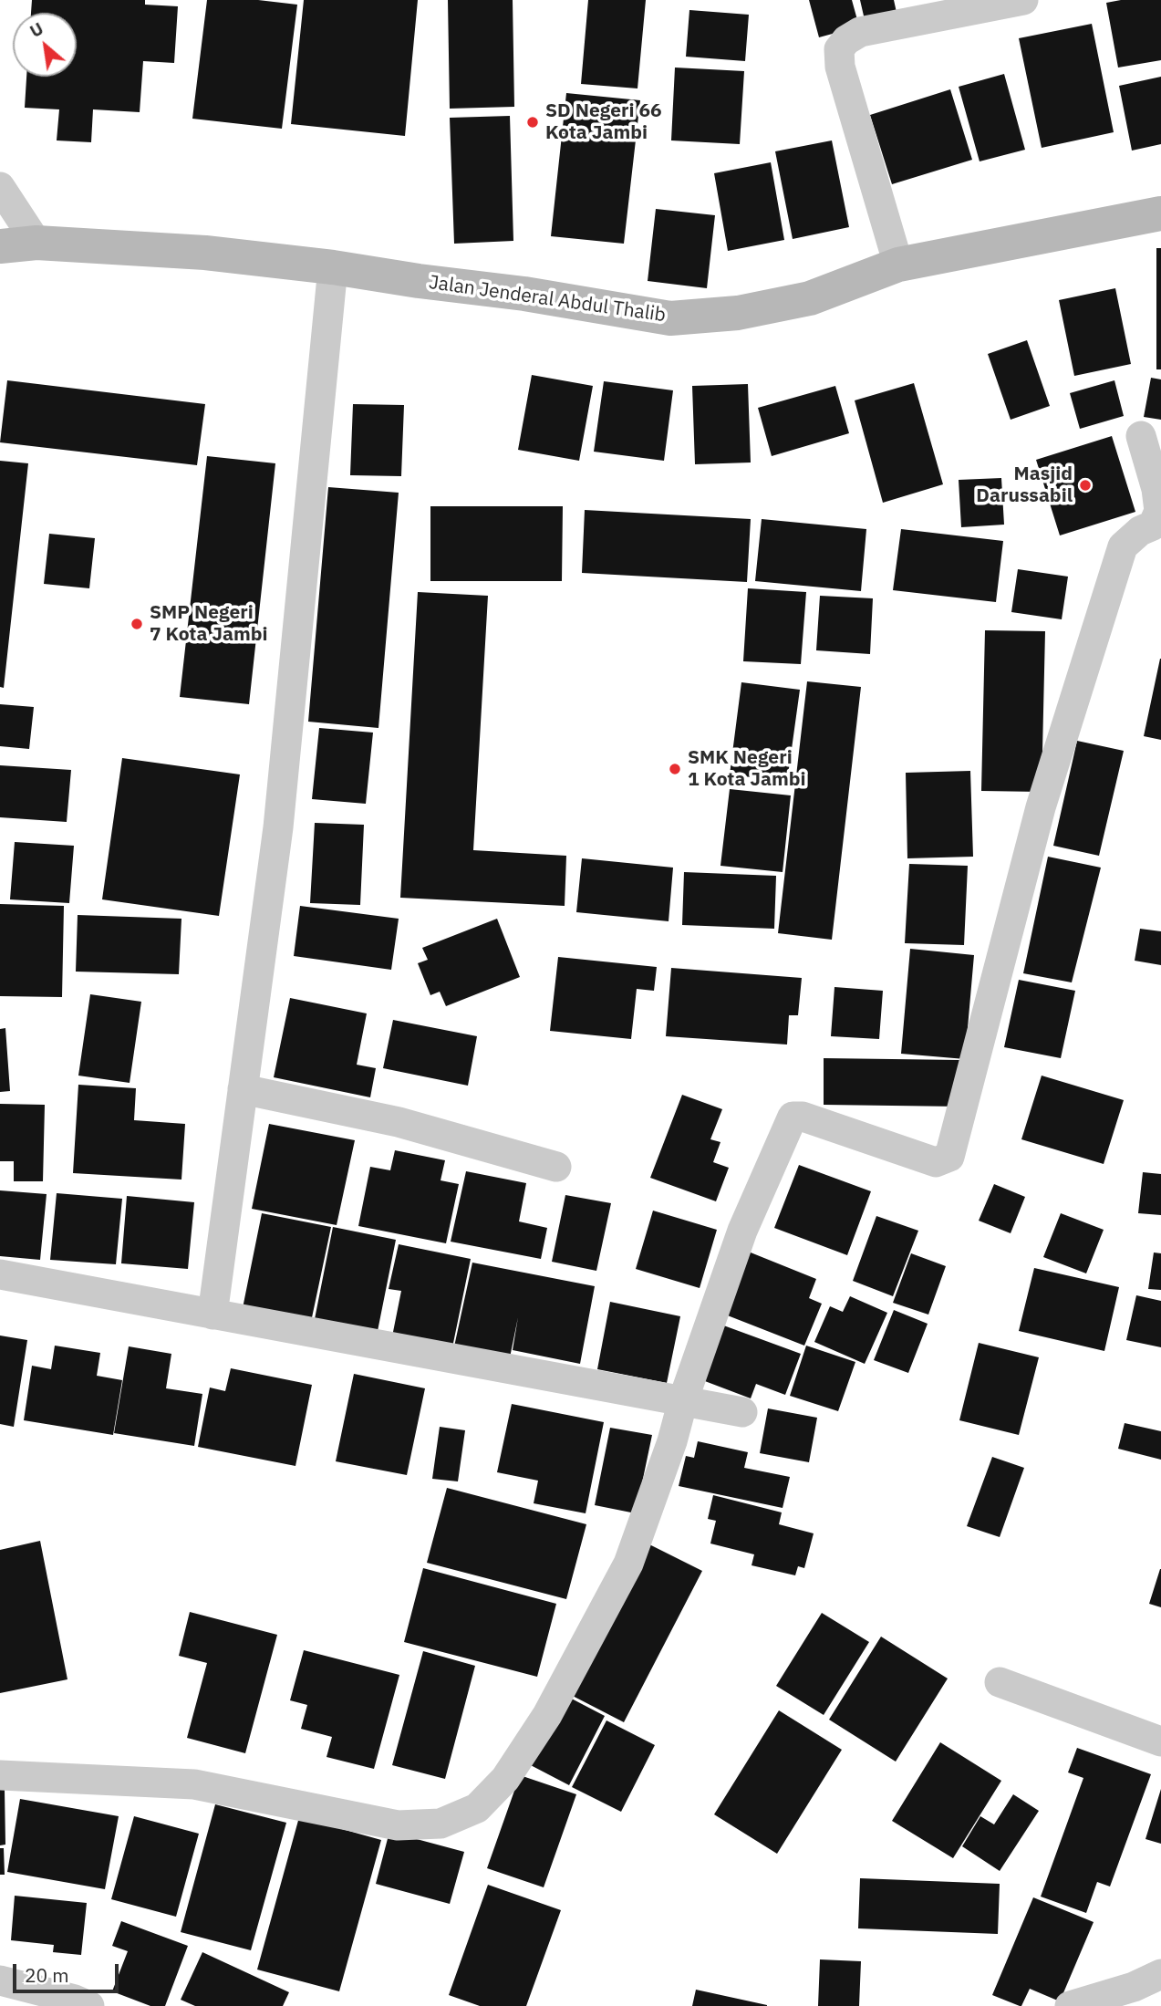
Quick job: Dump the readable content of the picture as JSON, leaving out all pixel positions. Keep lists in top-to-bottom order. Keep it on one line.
{"streets":{"street":["Jalan Jenderal Abdul Thalib"]},"places":["SD Negeri 66 Kota Jambi","Masjid Darussabil","SMP Negeri 7 Kota Jambi","SMK Negeri 1 Kota Jambi"],"scale_bar":"20 m","north":"top left"}
